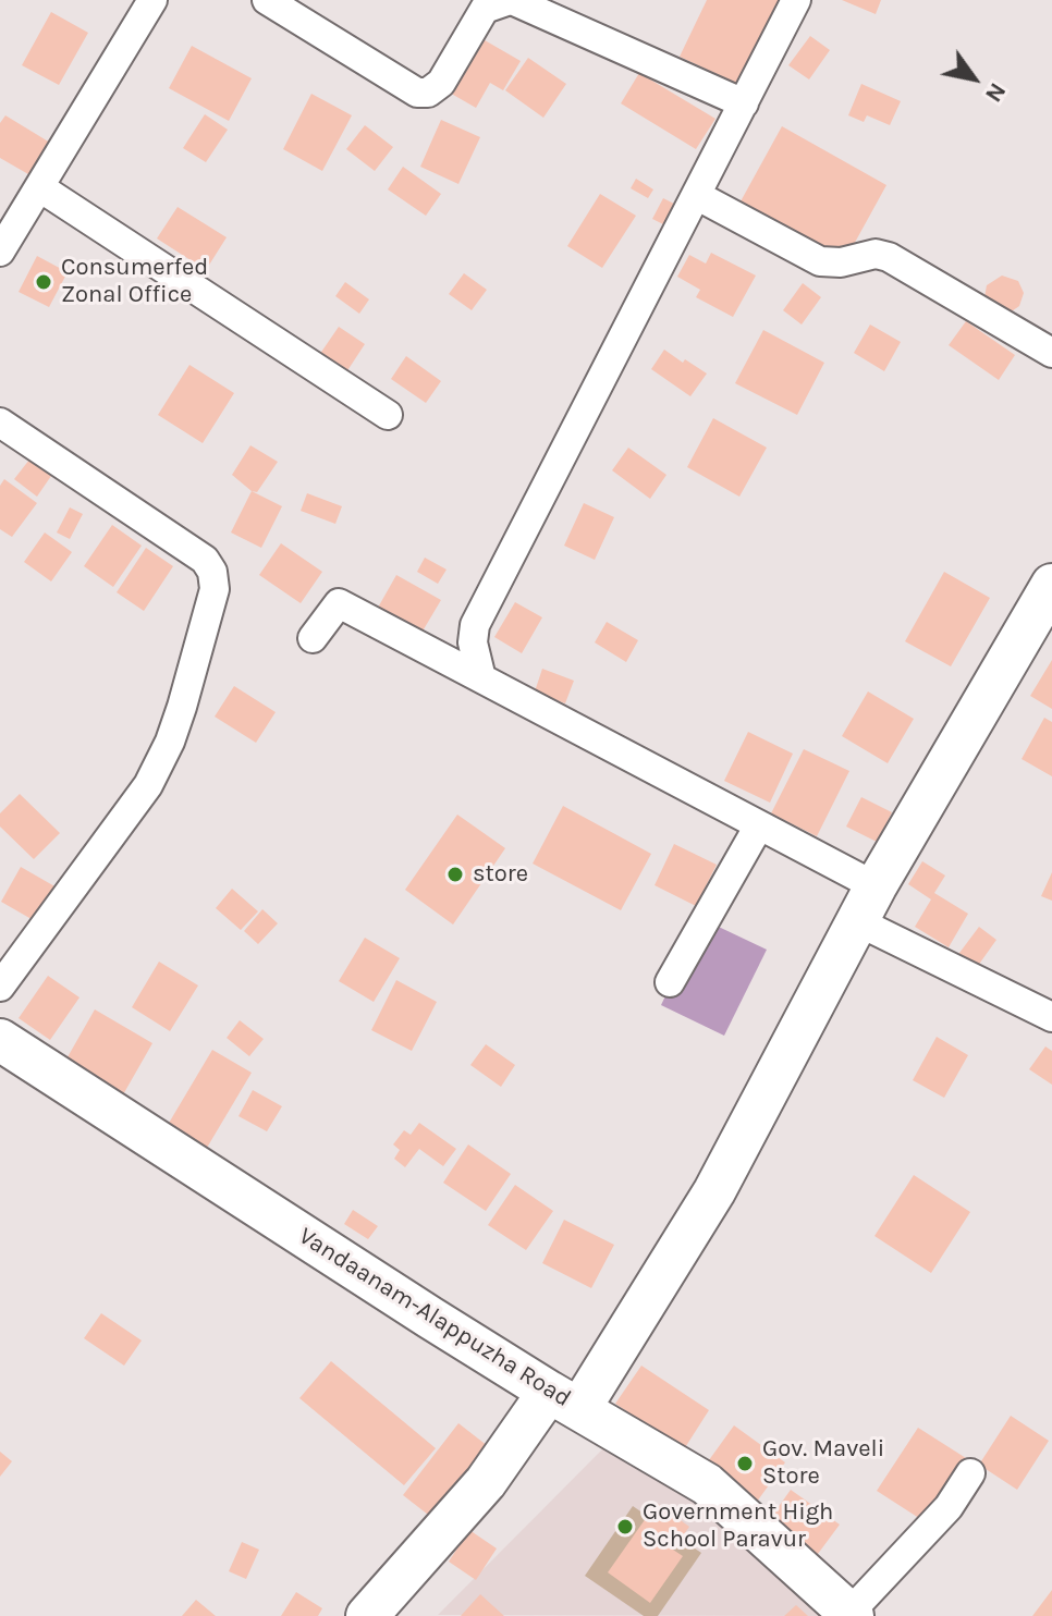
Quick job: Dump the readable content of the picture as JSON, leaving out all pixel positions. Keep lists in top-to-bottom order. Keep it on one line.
{"streets":{"street":["Vandaanam-Alappuzha Road"]},"places":["Consumerfed Zonal Office","store","Gov. Maveli Store","Government High School Paravur"],"north":"bottom right"}
